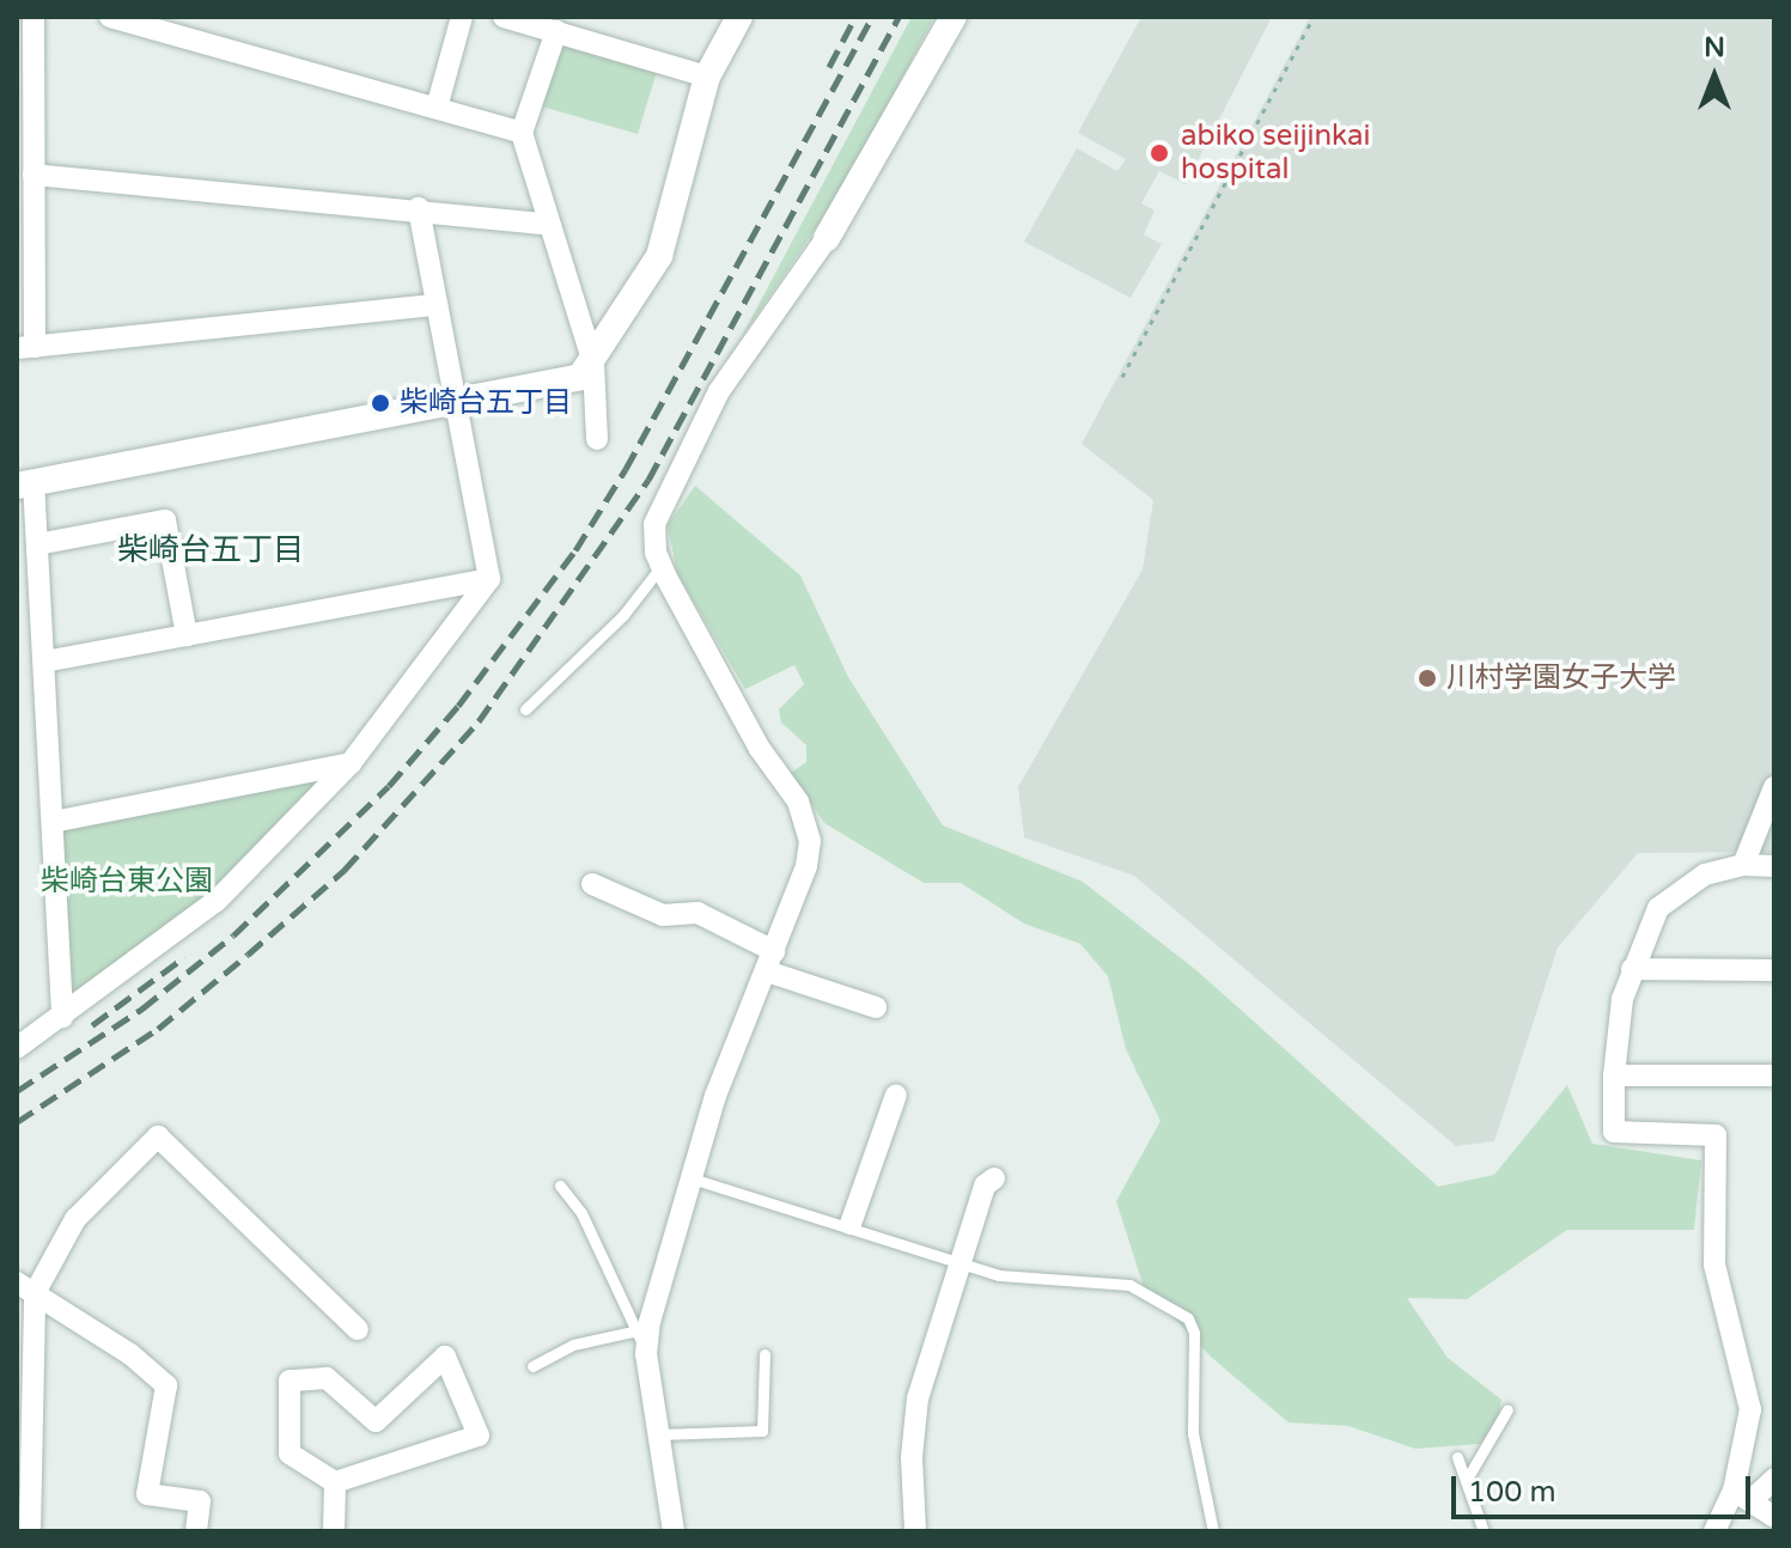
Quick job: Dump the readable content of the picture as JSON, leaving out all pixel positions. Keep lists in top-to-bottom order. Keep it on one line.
{"districts":["柴崎台五丁目"],"parks":["柴崎台東公園"],"places":["abiko seijinkai hospital","柴崎台五丁目","川村学園女子大学"],"scale_bar":"100 m","north":"top"}
